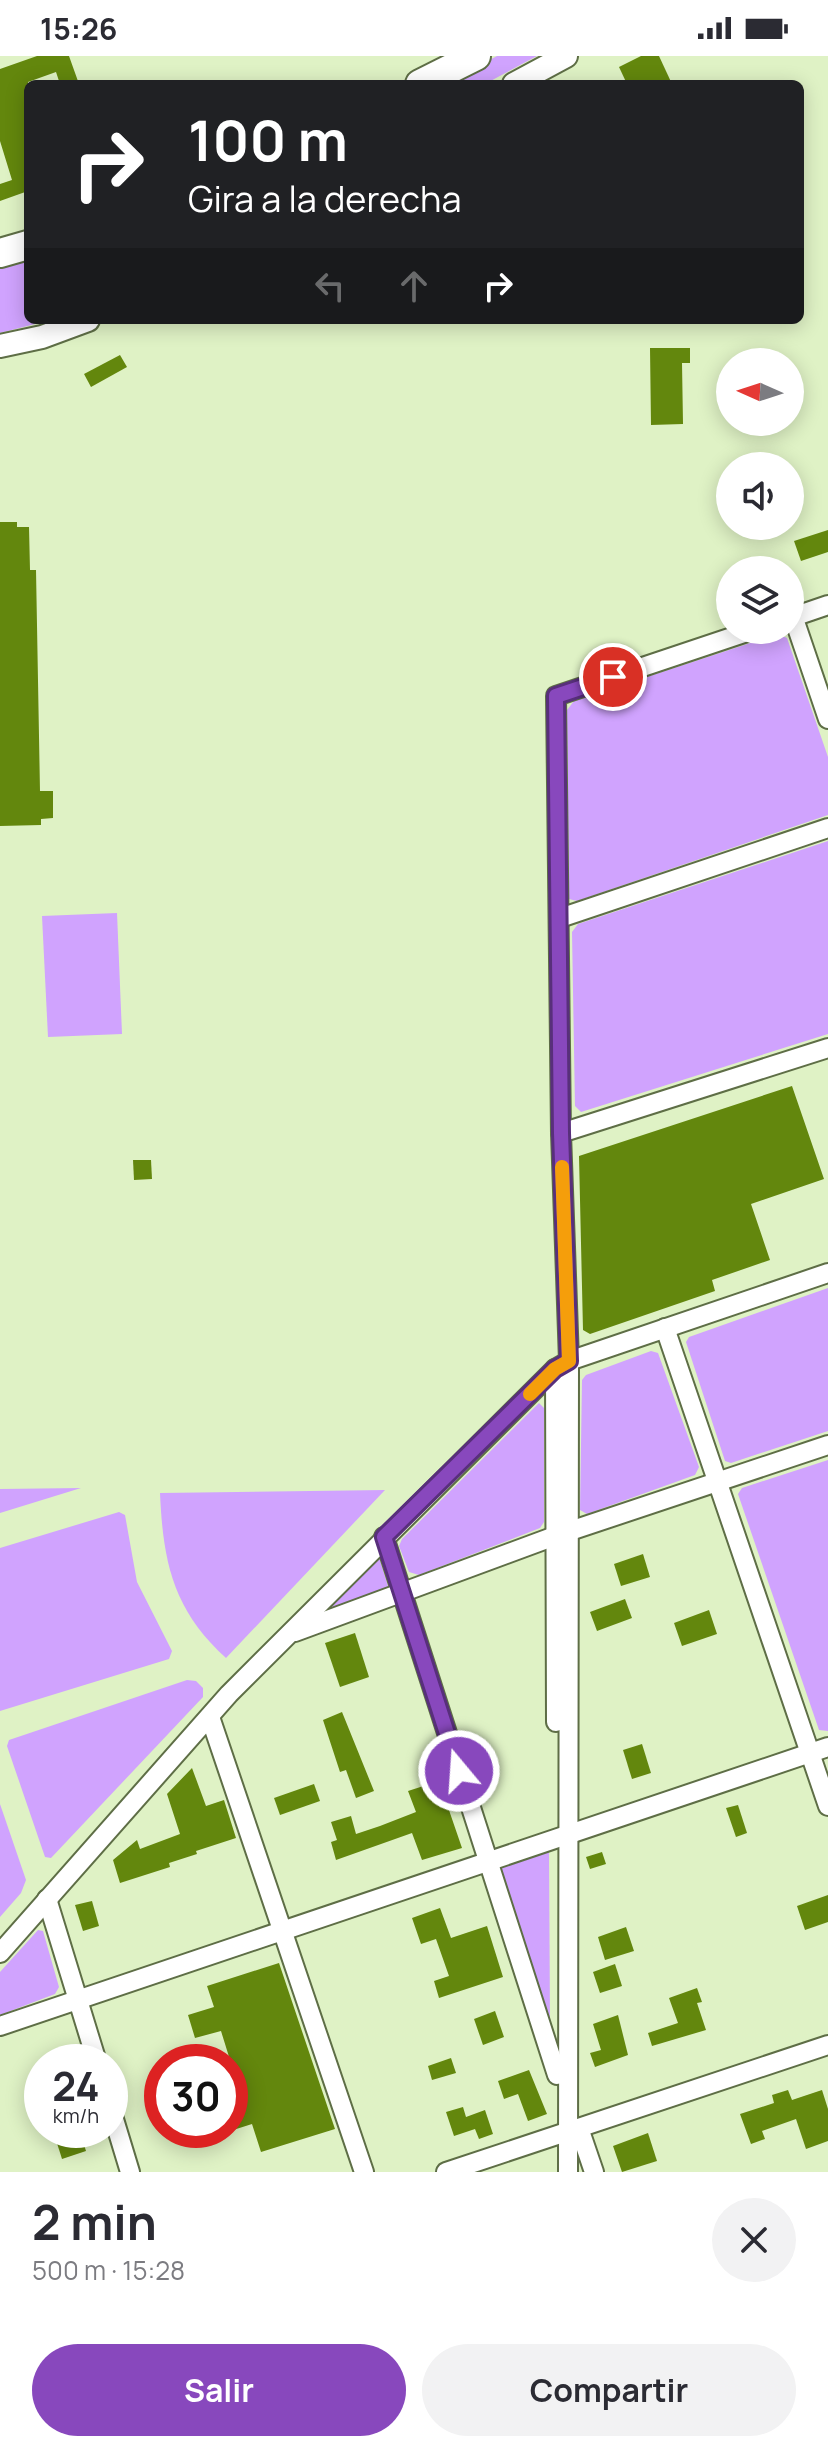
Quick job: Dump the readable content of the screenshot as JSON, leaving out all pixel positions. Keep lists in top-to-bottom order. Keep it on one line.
{"north":"left","page":{"status":"15:26","turn":["100 m","Gira a la derecha"],"speed":"24 km/h","limit":"30","heading":["2 min","500 m · 15:28"],"buttons":["Salir","Compartir"]}}
